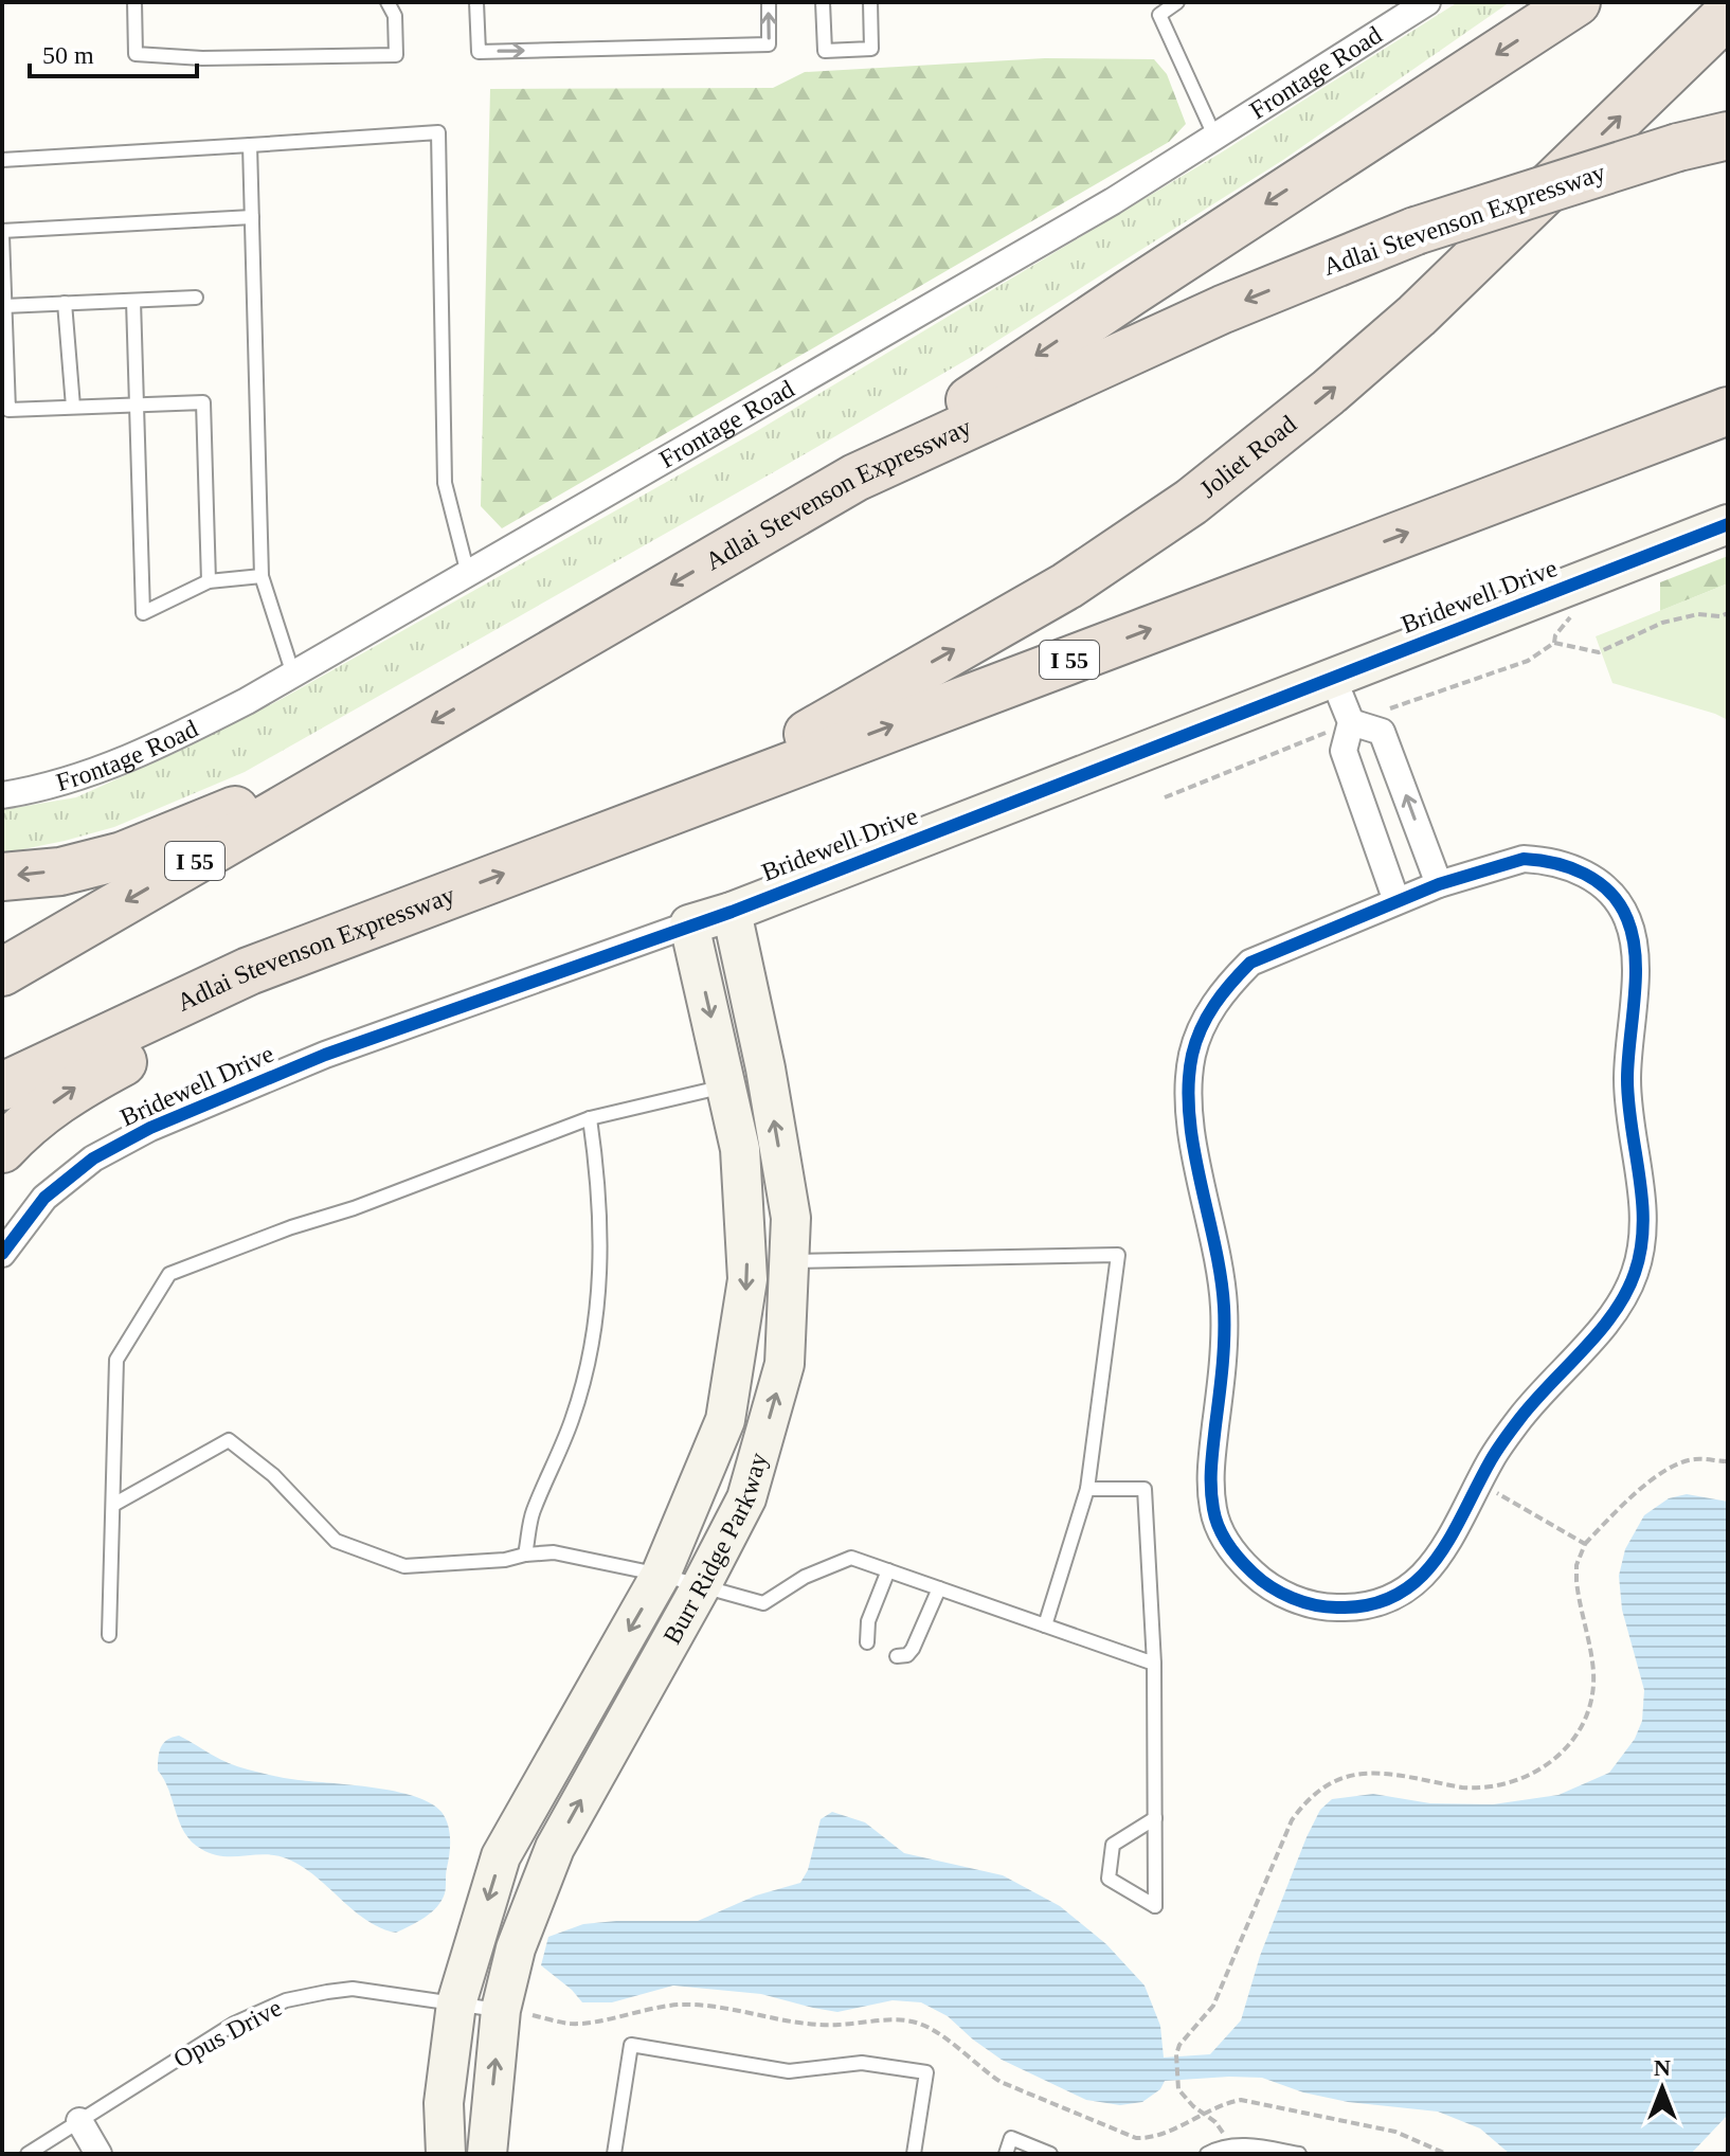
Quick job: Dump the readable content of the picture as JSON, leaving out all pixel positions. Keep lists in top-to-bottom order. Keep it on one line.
{"streets":{"highway":["Adlai Stevenson Expressway","Joliet Road","I 55"],"street":["Frontage Road","Bridewell Drive","Burr Ridge Parkway"],"lane":["Opus Drive"]},"crossings":[["Adlai Stevenson Expressway","Joliet Road"],["Bridewell Drive","Burr Ridge Parkway"],["Burr Ridge Parkway","Opus Drive"]],"scale_bar":"50 m","north":"top"}
